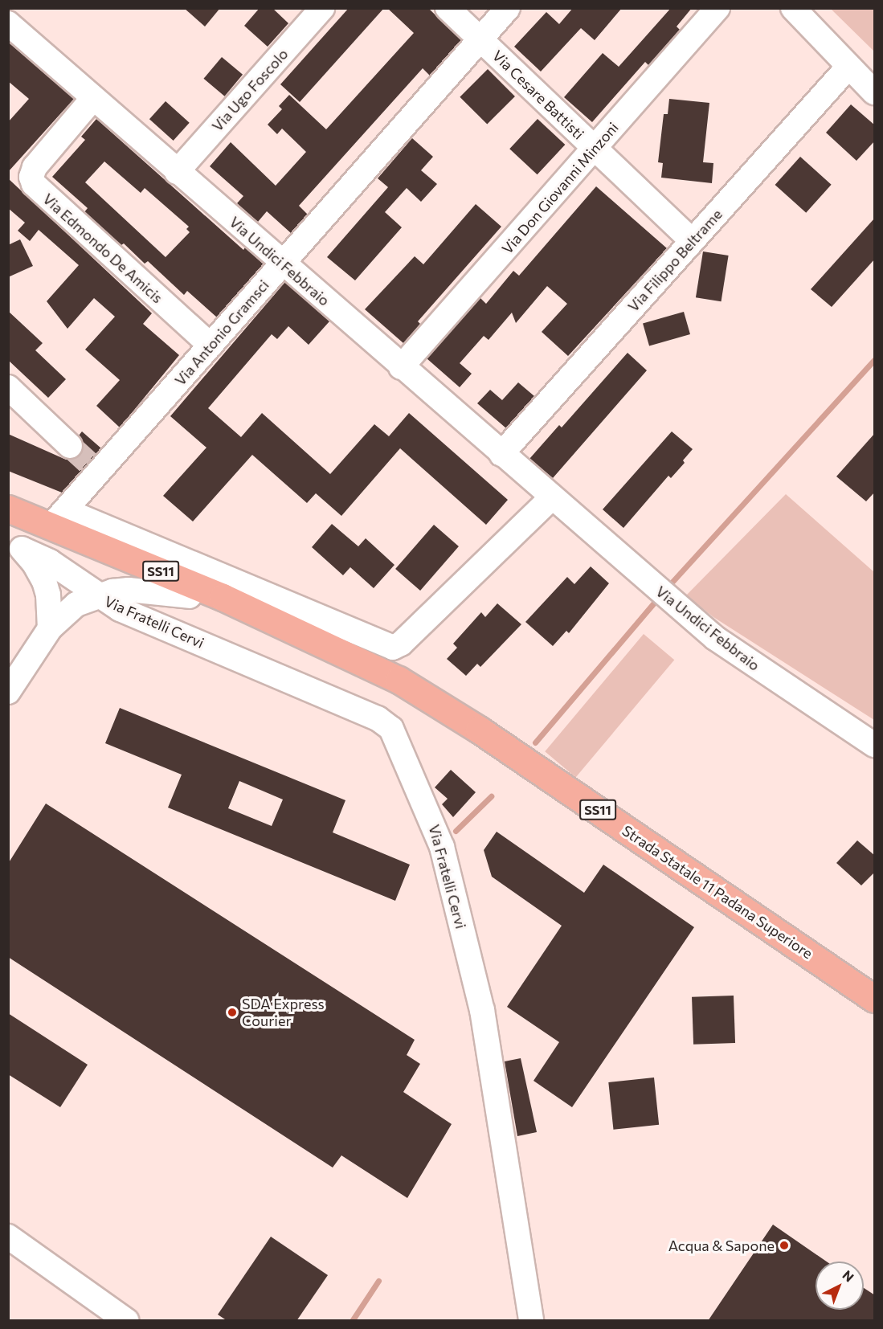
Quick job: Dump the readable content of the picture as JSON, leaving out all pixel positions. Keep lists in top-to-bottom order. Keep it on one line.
{"streets":{"main road":["SS11","Strada Statale 11 Padana Superiore"],"street":["Via Ugo Foscolo","Via Cesare Battisti","Via Don Giovanni Minzoni","Via Edmondo De Amicis","Via Filippo Beltrame","Via Undici Febbraio","Via Antonio Gramsci","Via Fratelli Cervi"]},"crossings":[["Via Ugo Foscolo","Via Undici Febbraio"],["Via Cesare Battisti","Via Don Giovanni Minzoni"],["Via Cesare Battisti","Via Filippo Beltrame"],["Via Cesare Battisti","Via Antonio Gramsci"],["Via Don Giovanni Minzoni","Via Undici Febbraio"],["Via Edmondo De Amicis","Via Undici Febbraio"],["Via Edmondo De Amicis","Via Antonio Gramsci"],["Via Filippo Beltrame","Via Undici Febbraio"],["Via Undici Febbraio","Via Antonio Gramsci"],["Via Antonio Gramsci","Strada Statale 11 Padana Superiore"]],"places":["SDA Express Courier","Acqua & Sapone"],"north":"top right"}
